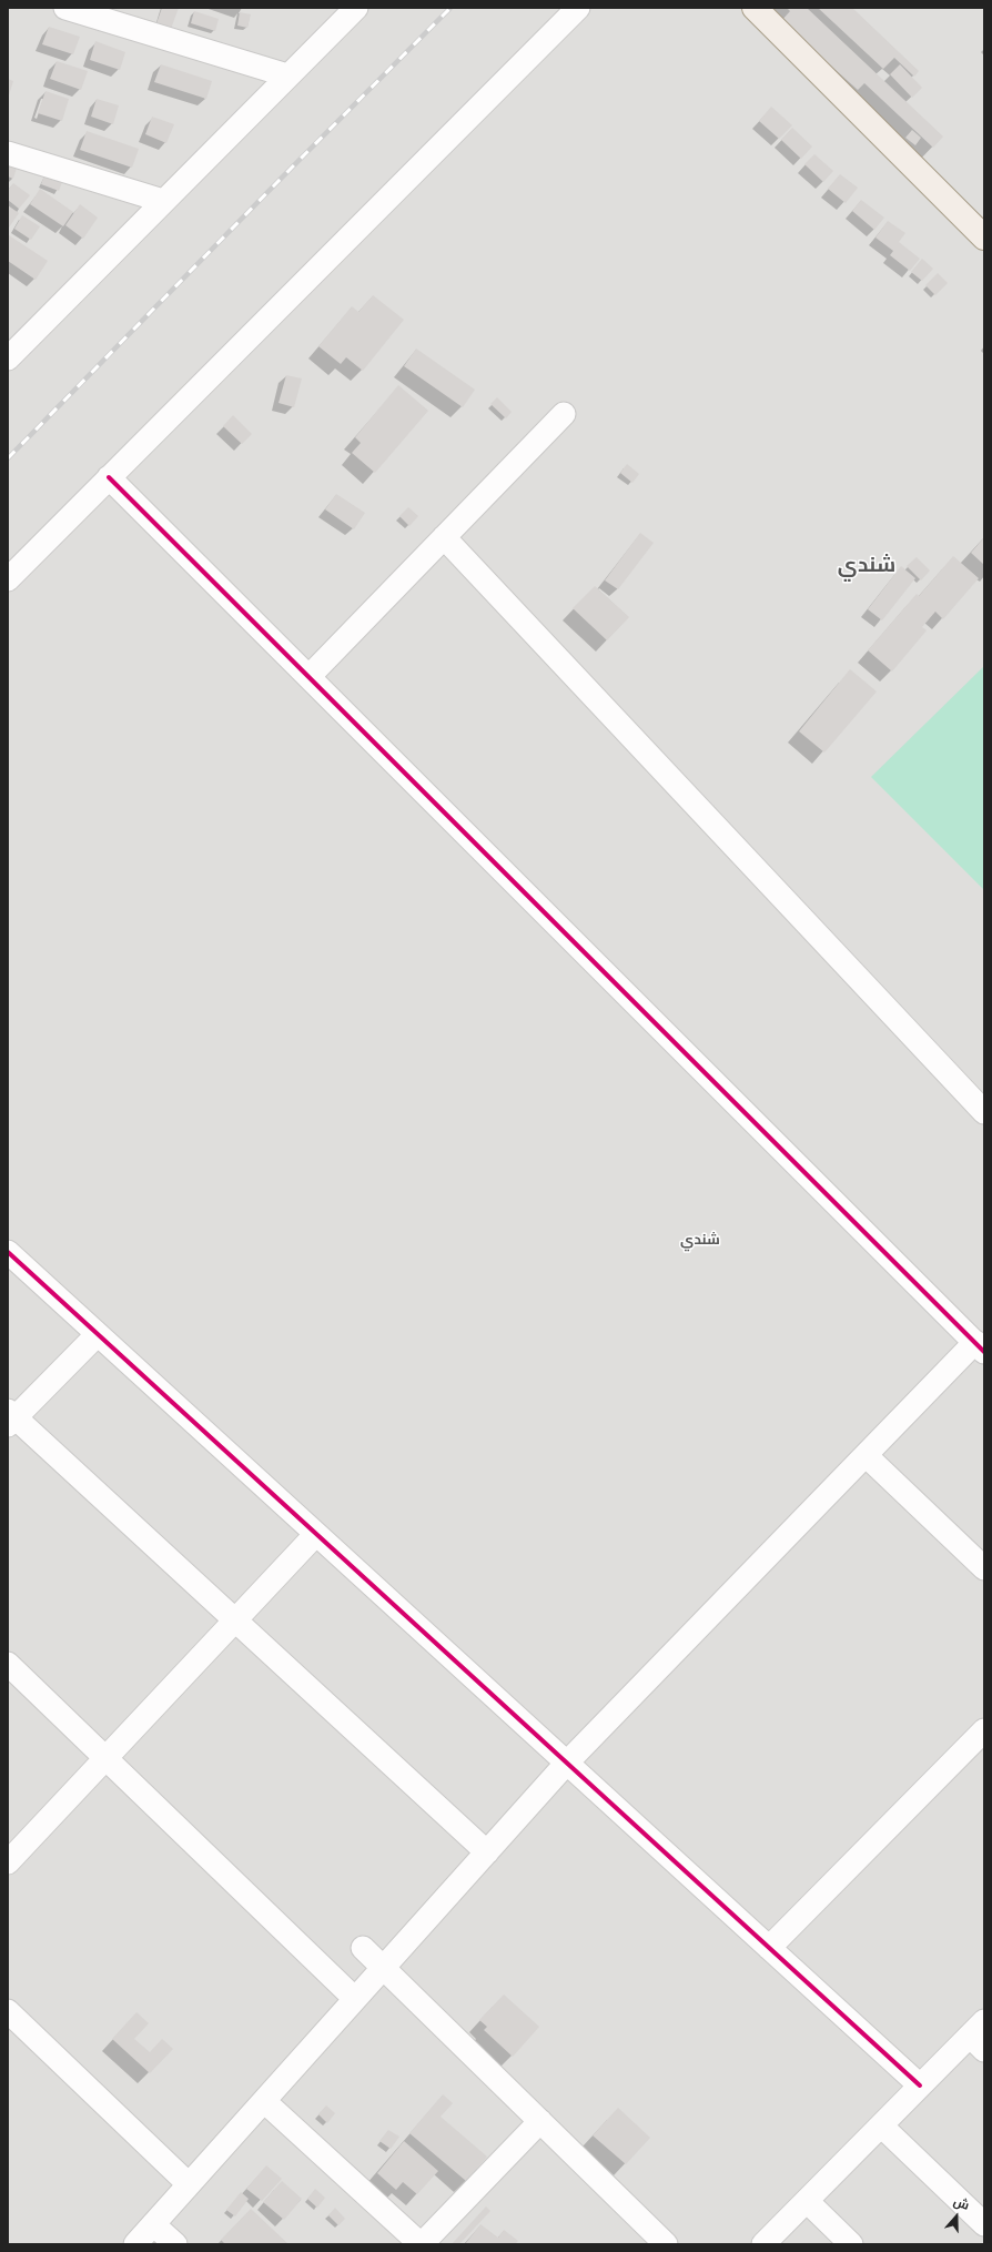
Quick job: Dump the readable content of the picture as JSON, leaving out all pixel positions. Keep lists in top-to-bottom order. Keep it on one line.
{"districts":["شندي","شندي"],"north":"top"}
